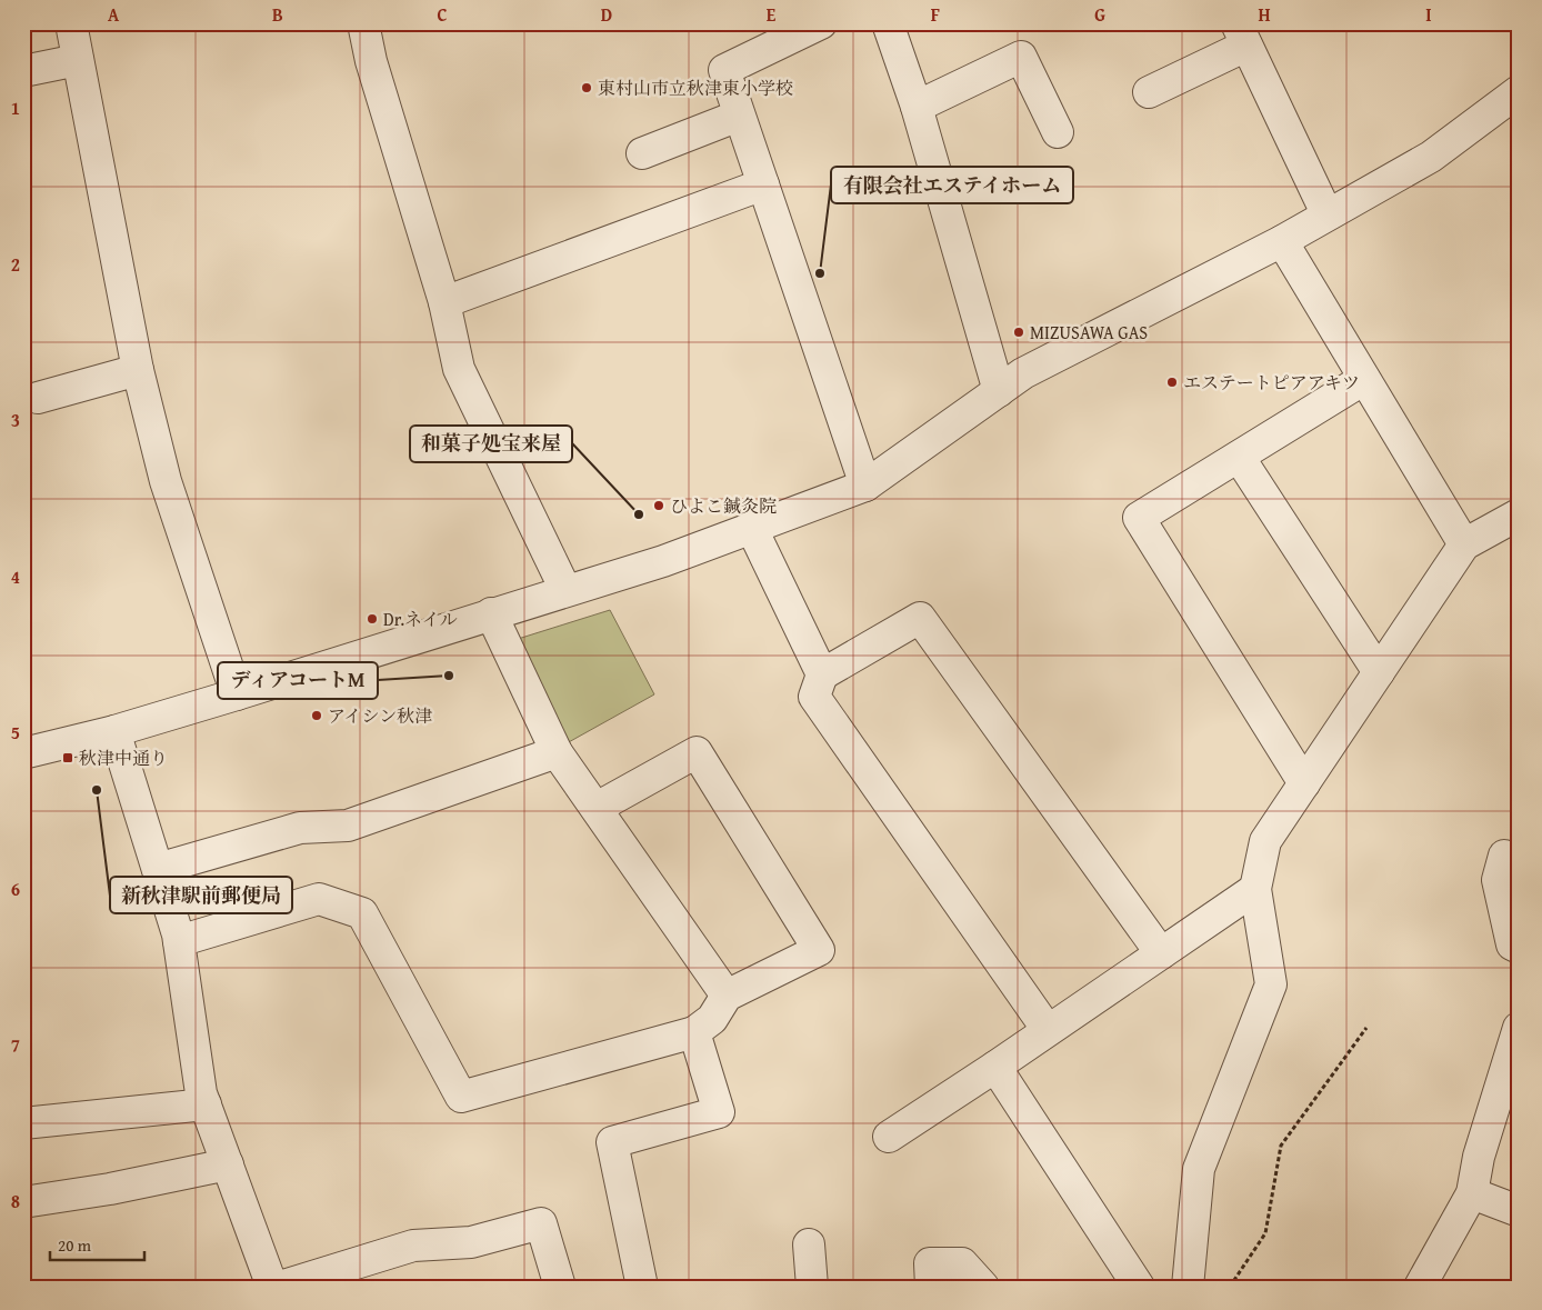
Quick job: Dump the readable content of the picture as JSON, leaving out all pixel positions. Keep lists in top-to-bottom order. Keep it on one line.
{"places":{"other":["東村山市立秋津東小学校","有限会社エステイホーム","MIZUSAWA GAS","エステートピアアキツ","ひよこ鍼灸院","和菓子処宝来屋","Dr.ネイル","ディアコートM","アイシン秋津","新秋津駅前郵便局"],"transit":["秋津中通り"]},"scale_bar":"20 m","grid":{"columns":["A","B","C","D","E","F","G","H","I"],"rows":["1","2","3","4","5","6","7","8"]}}
